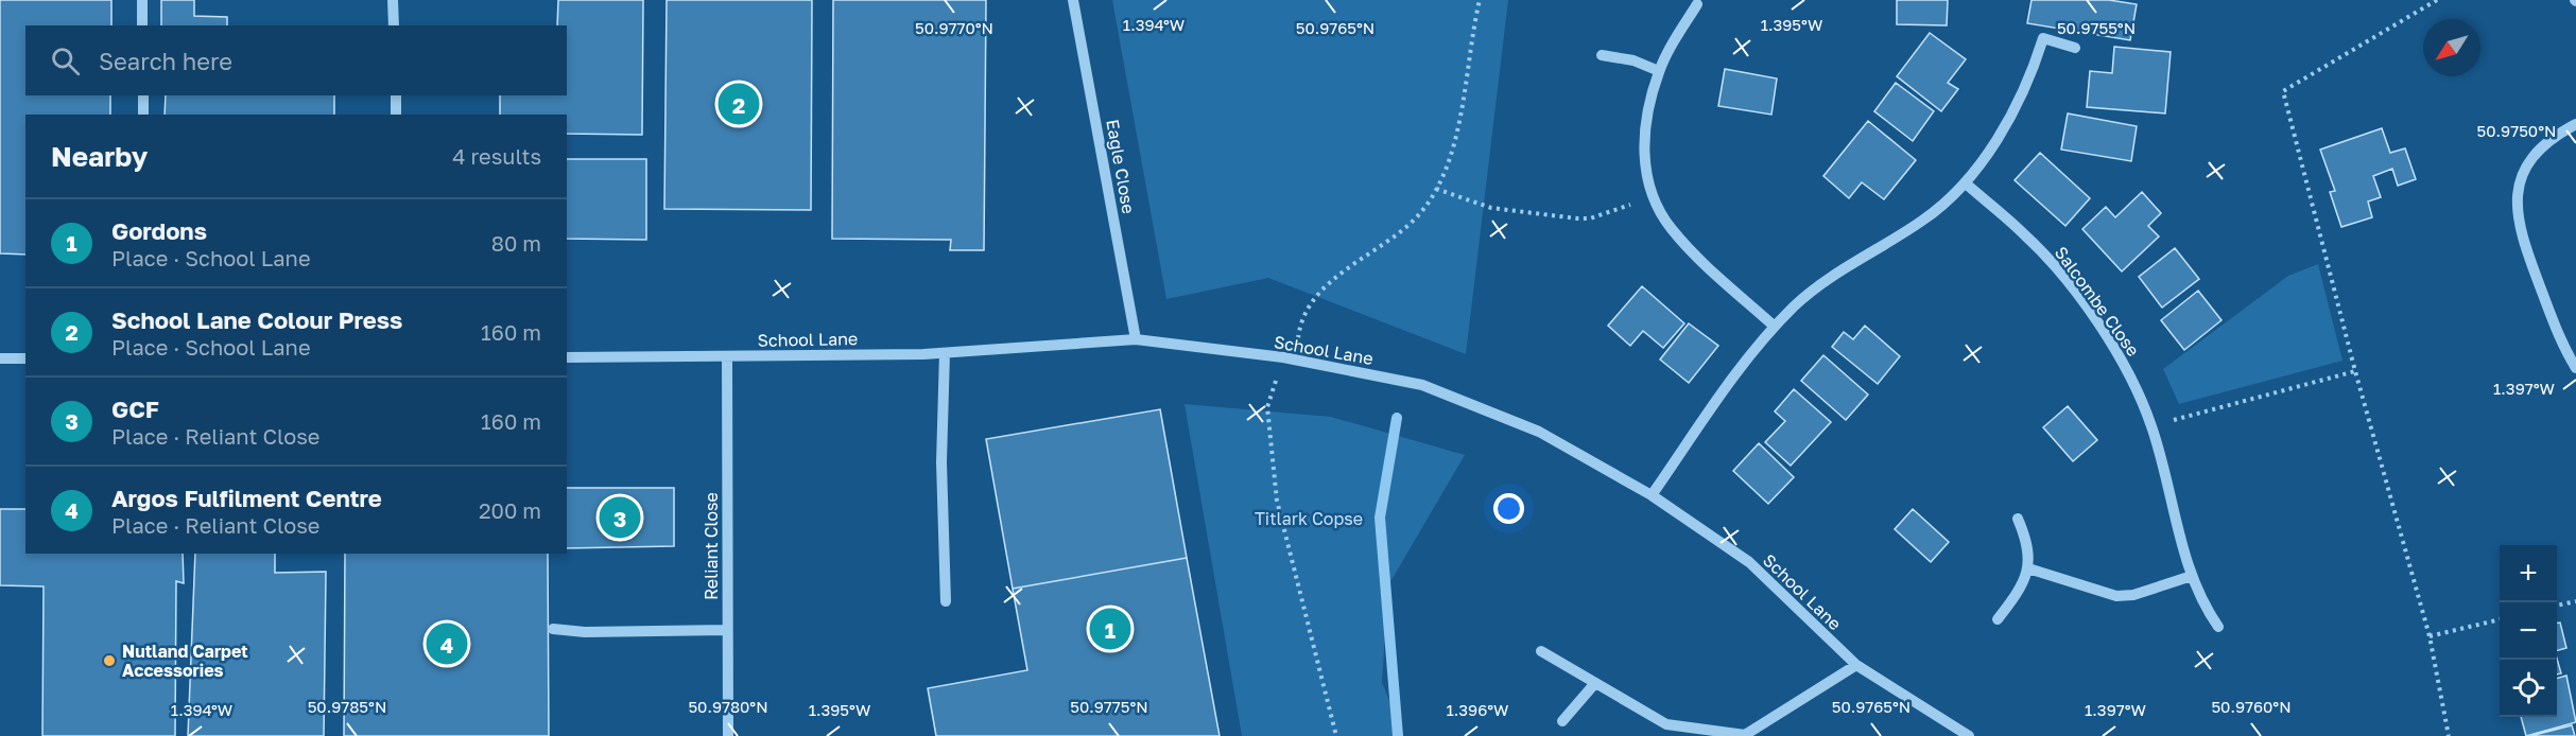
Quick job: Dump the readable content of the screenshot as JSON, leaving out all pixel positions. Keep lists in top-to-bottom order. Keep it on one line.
{"streets":{"street":["Eagle Close","Salcombe Close","School Lane","Reliant Close"]},"crossings":[["Eagle Close","School Lane"],["School Lane","Reliant Close"]],"parks":["Titlark Copse"],"places":["Nutland Carpet Accessories"],"north":"bottom left","page":{"search":"Search here","pins":["2","3","1","4"],"heading":["Nearby","4 results"],"list":[{"mark":"1","name":"Gordons","note":"Place · School Lane","value":"80 m"},{"mark":"2","name":"School Lane Colour Press","note":"Place · School Lane","value":"160 m"},{"mark":"3","name":"GCF","note":"Place · Reliant Close","value":"160 m"},{"mark":"4","name":"Argos Fulfilment Centre","note":"Place · Reliant Close","value":"200 m"}],"map_buttons":["+","−"]},"coordinates":["1.394°W","1.395°W","50.9770°N","50.9765°N","50.9755°N","50.9750°N","1.397°W","50.9785°N","50.9780°N","50.9775°N","50.9760°N","1.396°W"]}
